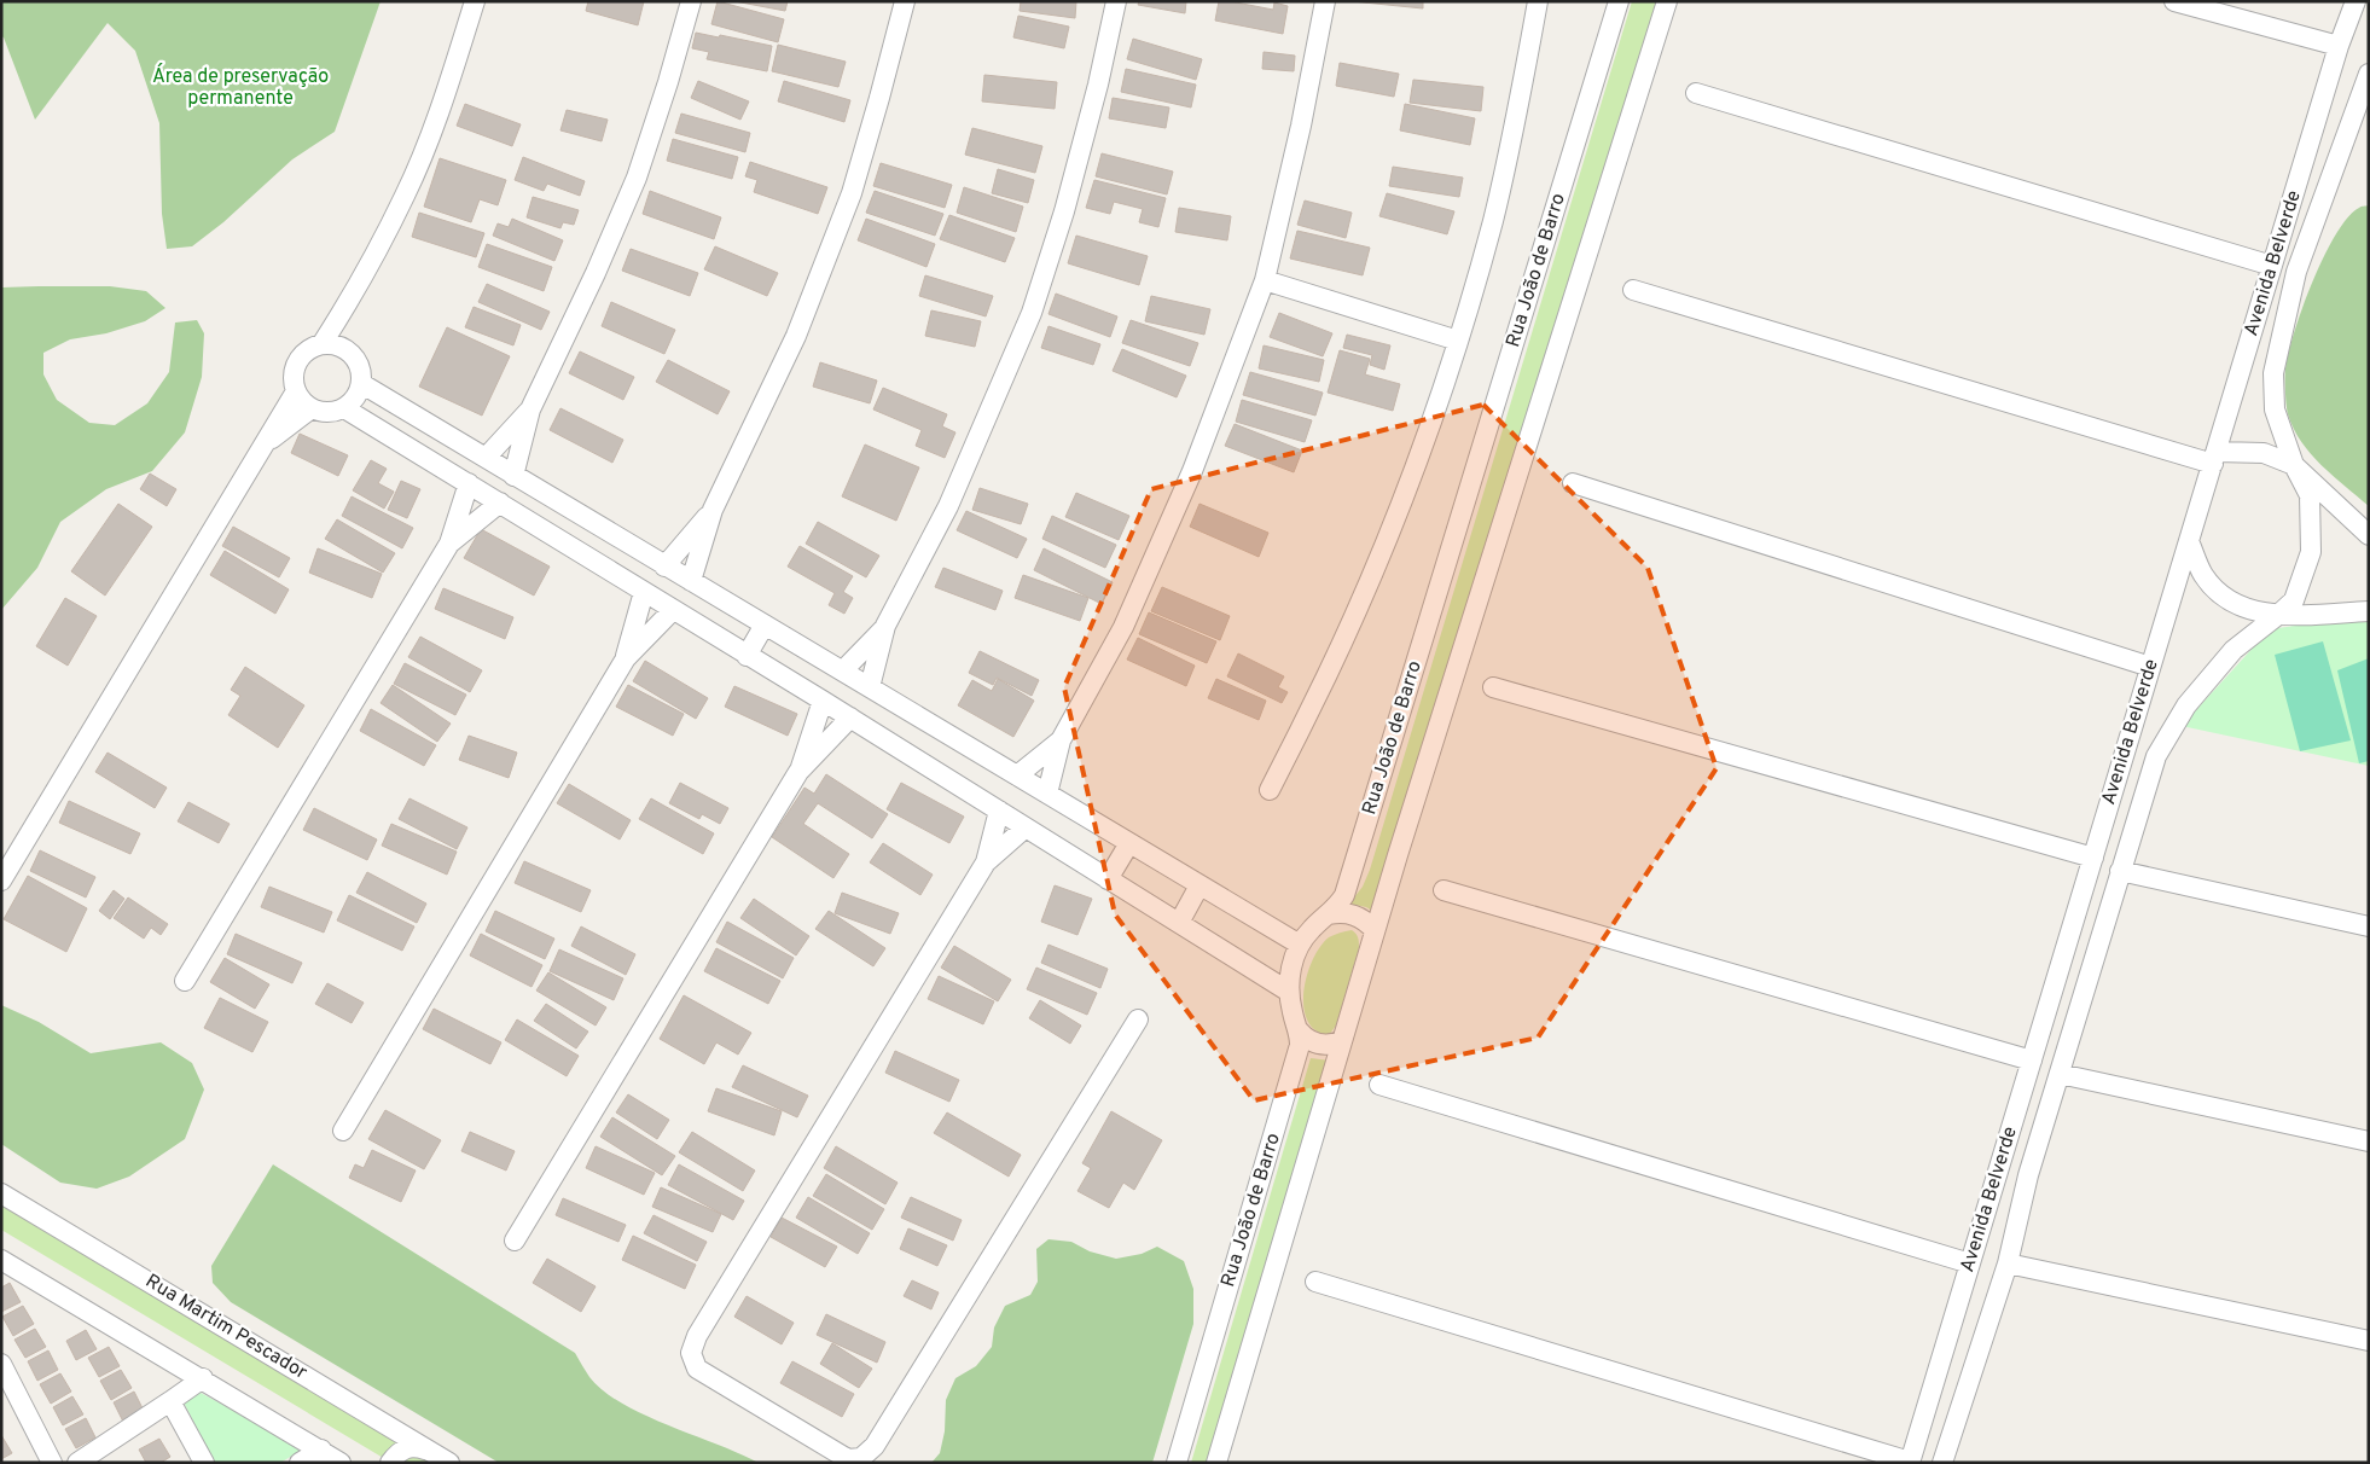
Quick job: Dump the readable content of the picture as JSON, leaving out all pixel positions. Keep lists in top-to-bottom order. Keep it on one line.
{"streets":{"street":["Avenida Belverde","Rua João de Barro","Rua Martim Pescador"]},"parks":["Área de preservação permanente"]}
